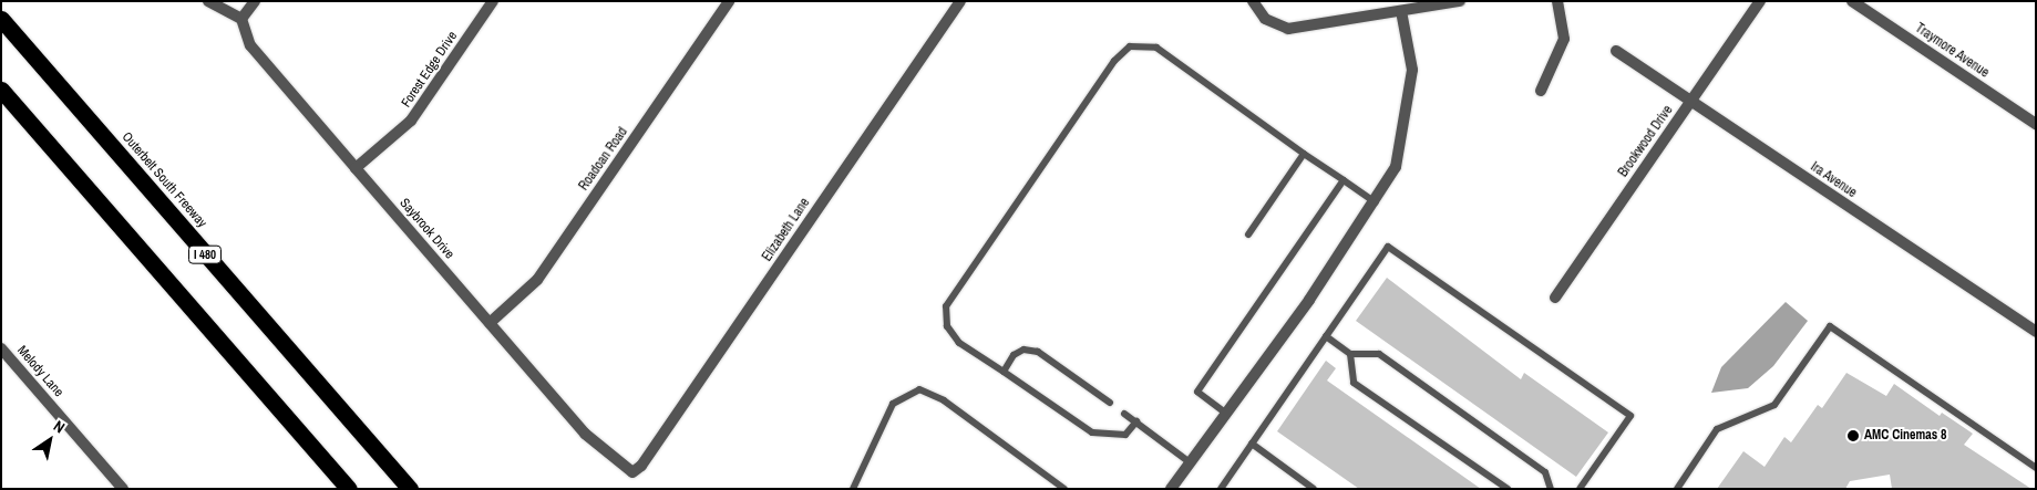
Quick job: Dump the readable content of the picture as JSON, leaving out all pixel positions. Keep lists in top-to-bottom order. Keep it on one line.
{"streets":{"highway":["Outerbelt South Freeway","I 480"],"street":["Traymore Avenue","Forest Edge Drive","Brookwood Drive","Roadoan Road","Ira Avenue","Saybrook Drive","Elizabeth Lane","Melody Lane"]},"crossings":[["Forest Edge Drive","Saybrook Drive"],["Brookwood Drive","Ira Avenue"],["Roadoan Road","Saybrook Drive"],["Saybrook Drive","Elizabeth Lane"]],"places":["AMC Cinemas 8"],"north":"top right"}
